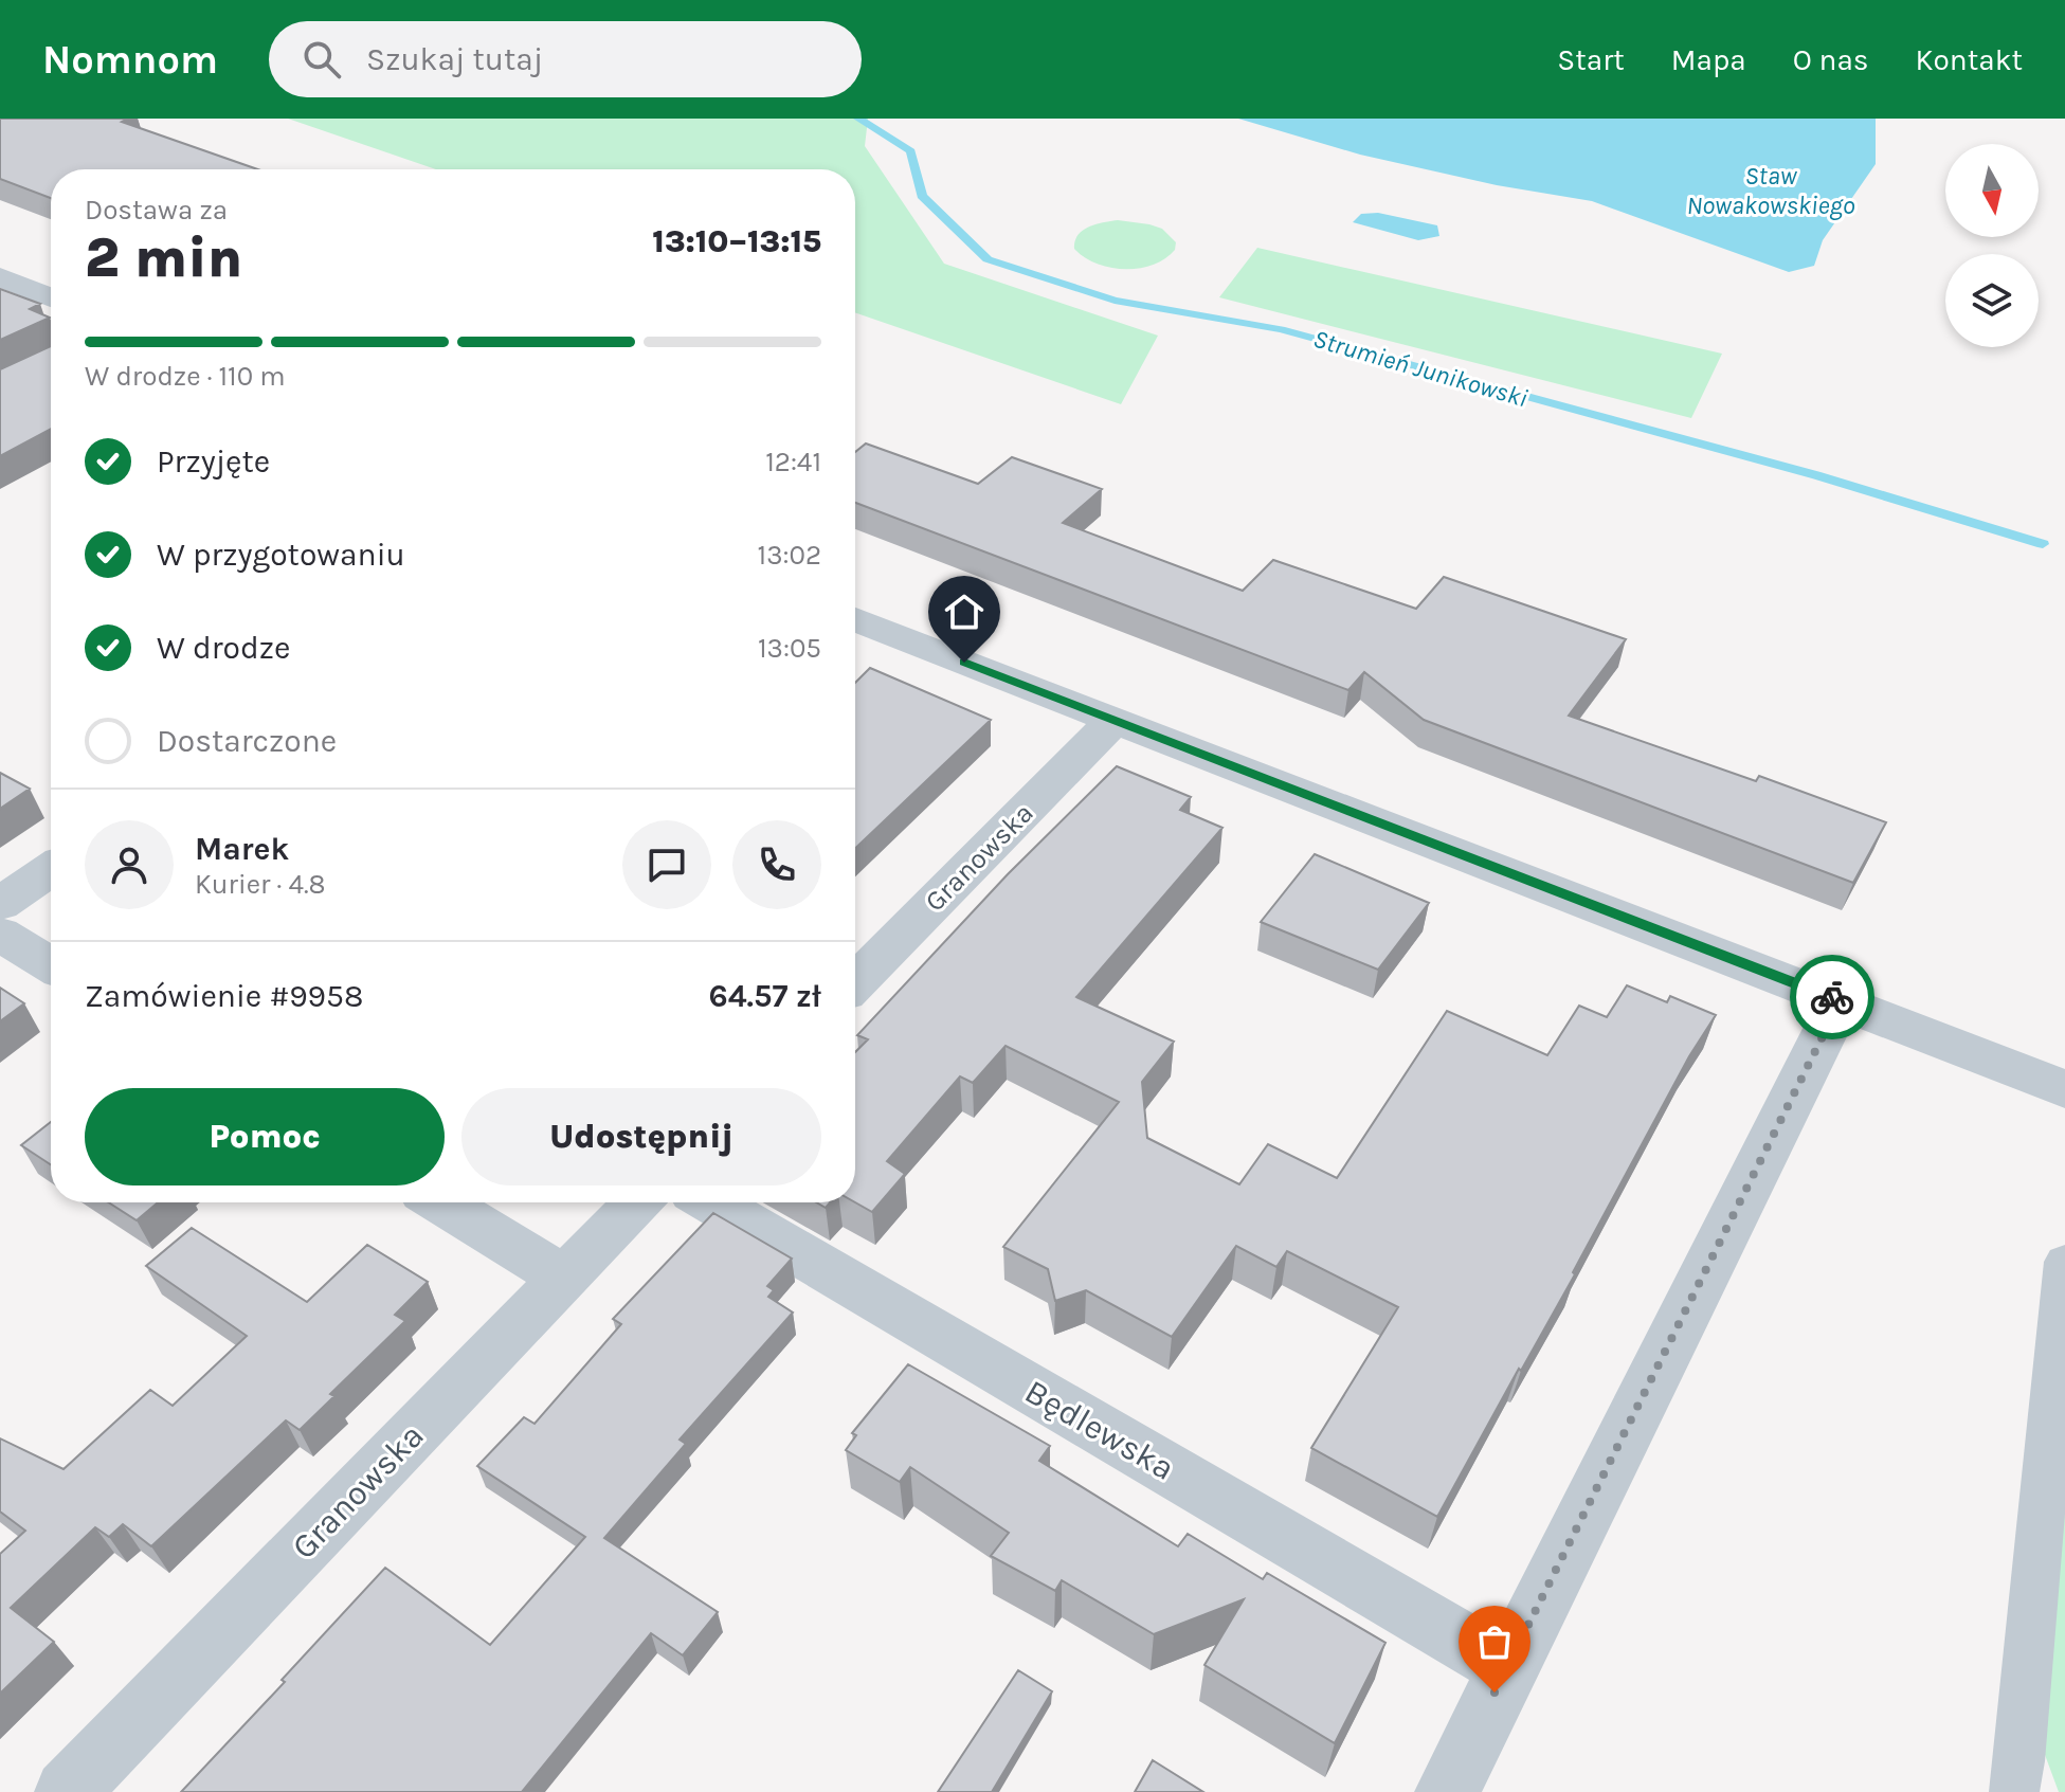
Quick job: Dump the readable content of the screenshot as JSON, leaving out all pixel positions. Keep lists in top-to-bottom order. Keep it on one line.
{"streets":{"street":["Granowska","Będlewska"]},"water":["Staw Nowakowskiego","Strumień Junikowski"],"north":"bottom","page":{"header":"Nomnom","search":"Szukaj tutaj","nav":["Start","Mapa","O nas","Kontakt"],"heading":["2 min","Dostawa za","13:10–13:15"],"panel":["Marek","Kurier · 4.8","Zamówienie #9958","64.57 zł"],"bar":"W drodze · 110 m","list":[["Przyjęte","12:41"],["W przygotowaniu","13:02"],["W drodze","13:05"],"Dostarczone"],"buttons":["Pomoc","Udostępnij"]}}
